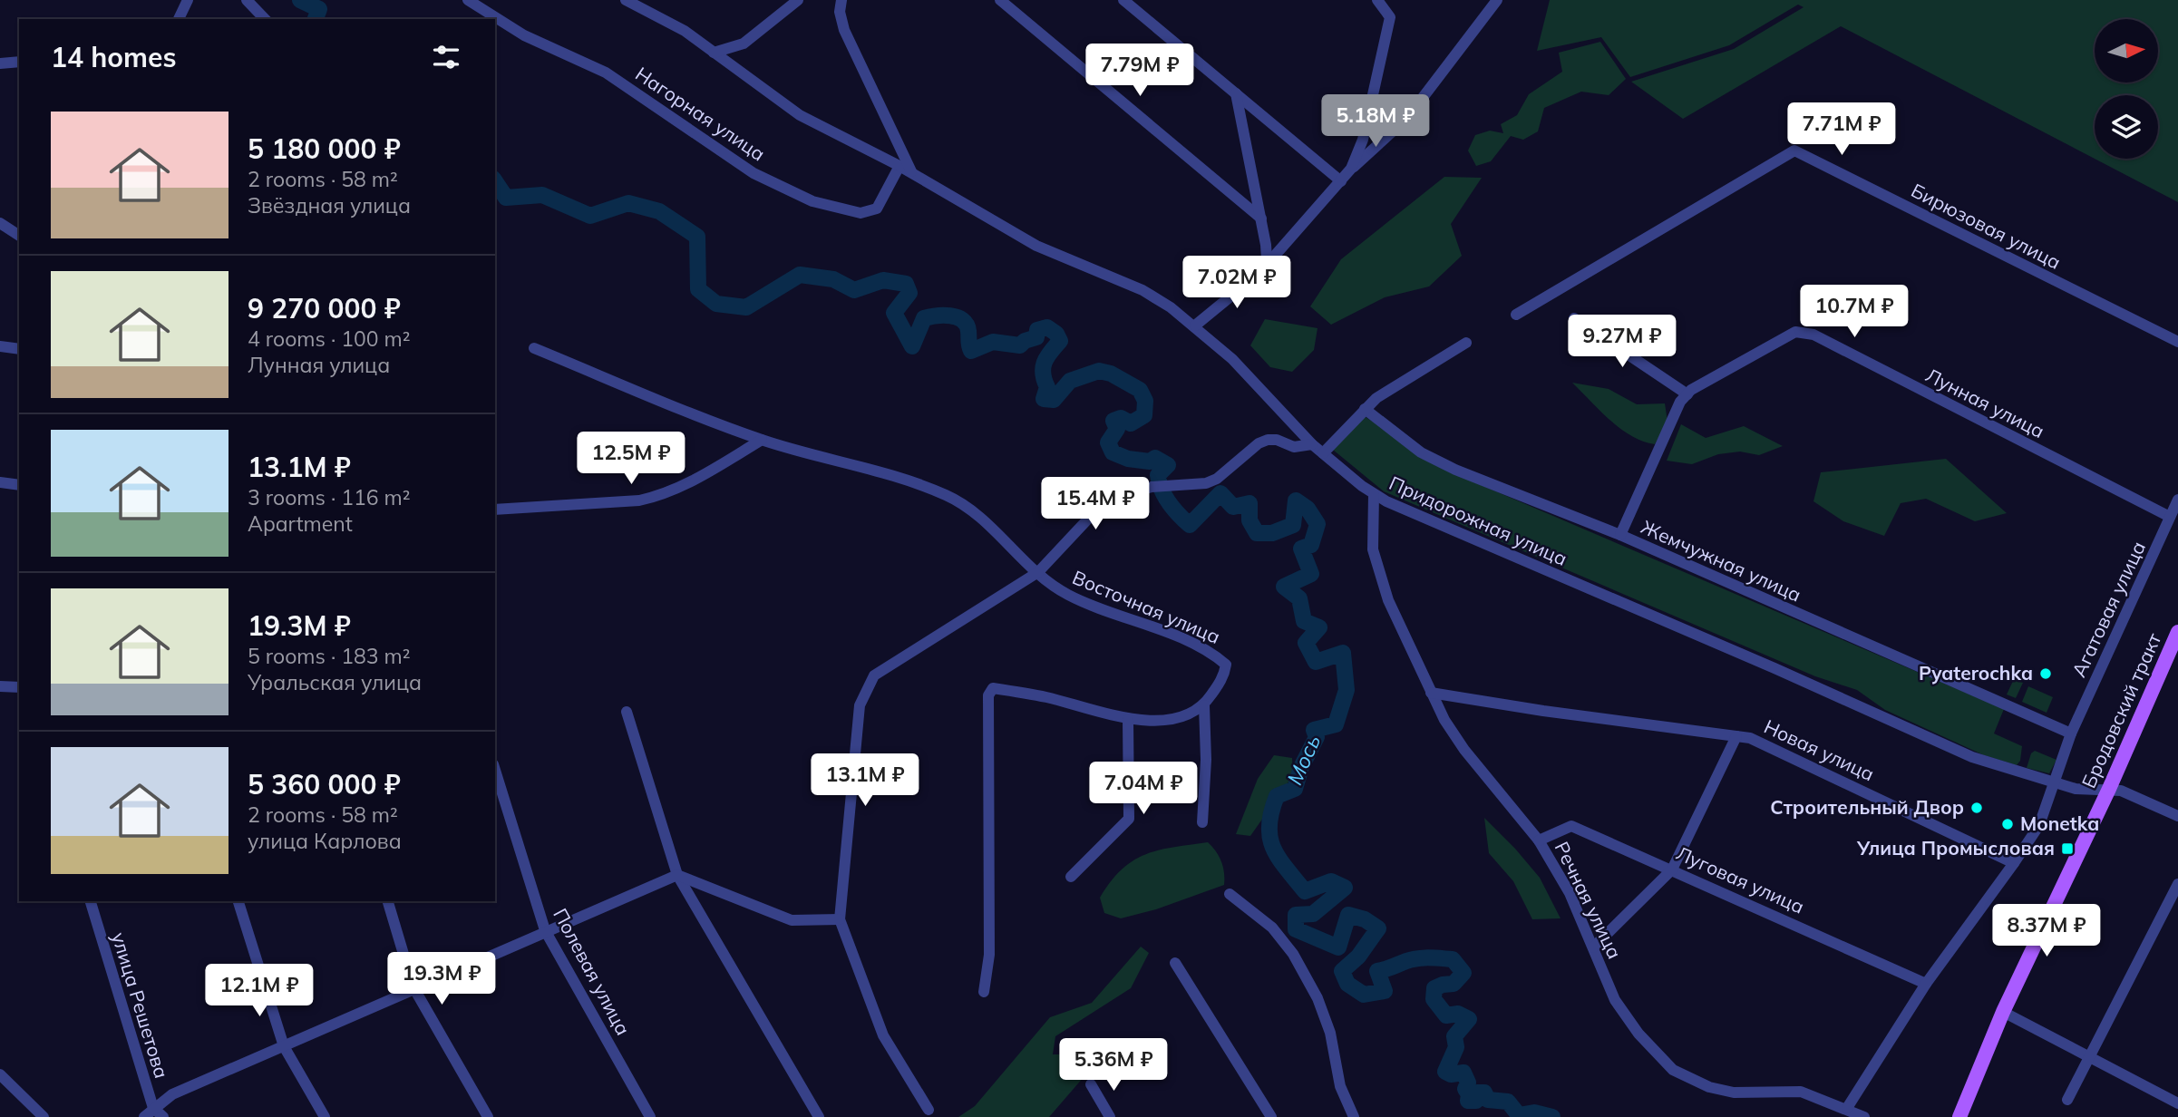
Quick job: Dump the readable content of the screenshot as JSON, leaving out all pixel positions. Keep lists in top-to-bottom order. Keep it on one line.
{"streets":{"main road":["Бродовский тракт"],"street":["Нагорная улица","Бирюзовая улица","Лунная улица","Придорожная улица","Жемчужная улица","Восточная улица","Агатовая улица","Новая улица","Луговая улица","Речная улица","Полевая улица","улица Решетова"]},"crossings":[["Нагорная улица","Придорожная улица"],["Лунная улица","Жемчужная улица"],["Лунная улица","Агатовая улица"],["Придорожная улица","Агатовая улица"],["Придорожная улица","Бродовский тракт"],["Придорожная улица","Речная улица"],["Жемчужная улица","Агатовая улица"],["Новая улица","Речная улица"],["Луговая улица","Речная улица"]],"water":["Мось"],"places":{"other":["Pyaterochka","Строительный Двор","Monetka"],"transit":["Улица Промысловая"]},"north":"right","page":{"heading":"14 homes","price":["7.79M ₽","5.18M ₽","7.71M ₽","7.02M ₽","10.7M ₽","9.27M ₽","12.5M ₽","15.4M ₽","13.1M ₽","7.04M ₽","8.37M ₽","19.3M ₽","12.1M ₽","5.36M ₽"],"list":[{"name":"5 180 000 ₽","note":"2 rooms · 58 m² · Звёздная улица"},{"name":"9 270 000 ₽","note":"4 rooms · 100 m² · Лунная улица"},{"name":"13.1M ₽","note":"3 rooms · 116 m² · Apartment"},{"name":"19.3M ₽","note":"5 rooms · 183 m² · Уральская улица"},{"name":"5 360 000 ₽","note":"2 rooms · 58 m² · улица Карлова"}]}}
